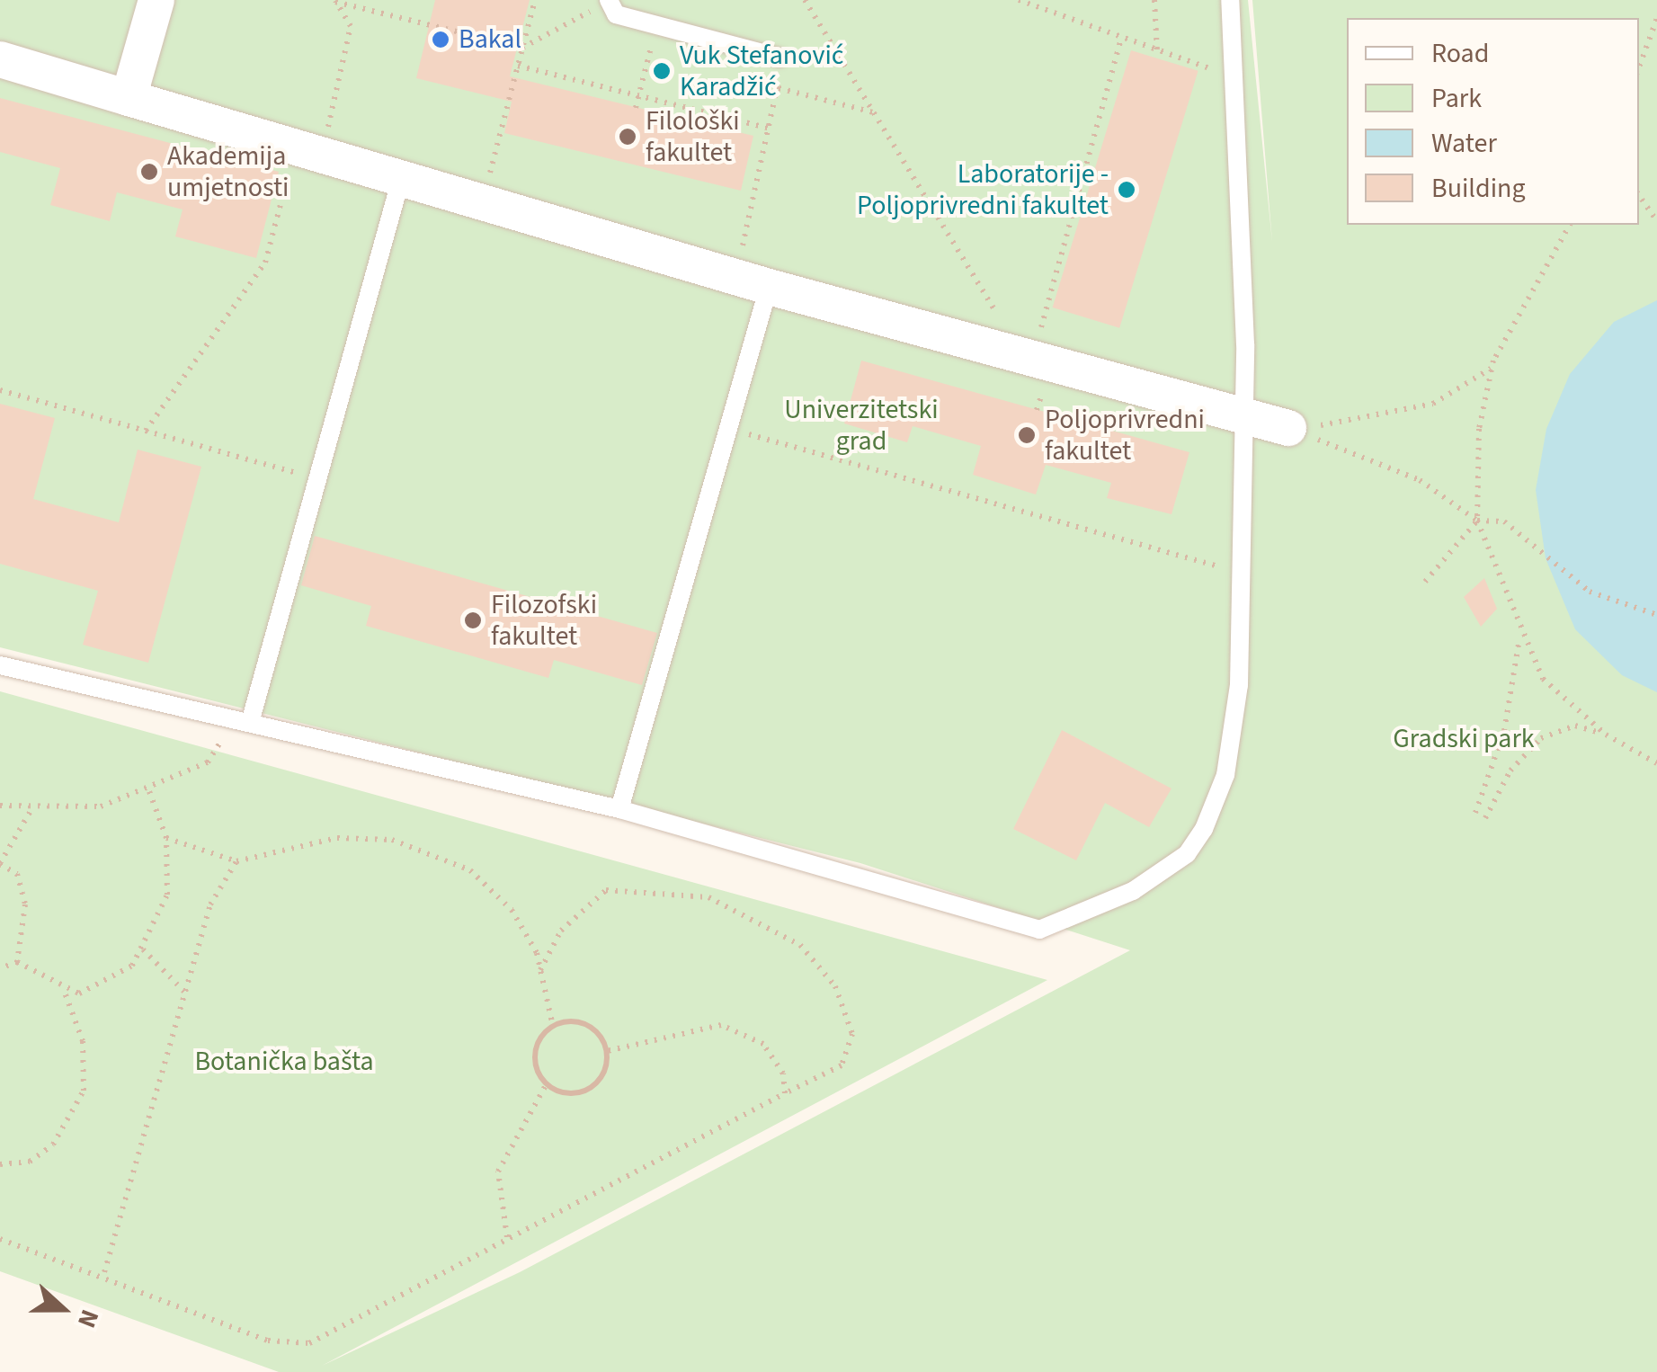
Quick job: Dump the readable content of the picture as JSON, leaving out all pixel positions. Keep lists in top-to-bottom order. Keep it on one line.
{"parks":["Univerzitetski grad","Gradski park","Botanička bašta"],"places":["Bakal","Vuk Stefanović Karadžić","Filološki fakultet","Akademija umjetnosti","Laboratorije - Poljoprivredni fakultet","Poljoprivredni fakultet","Filozofski fakultet"],"legend":["Road","Park","Water","Building"],"north":"right"}
